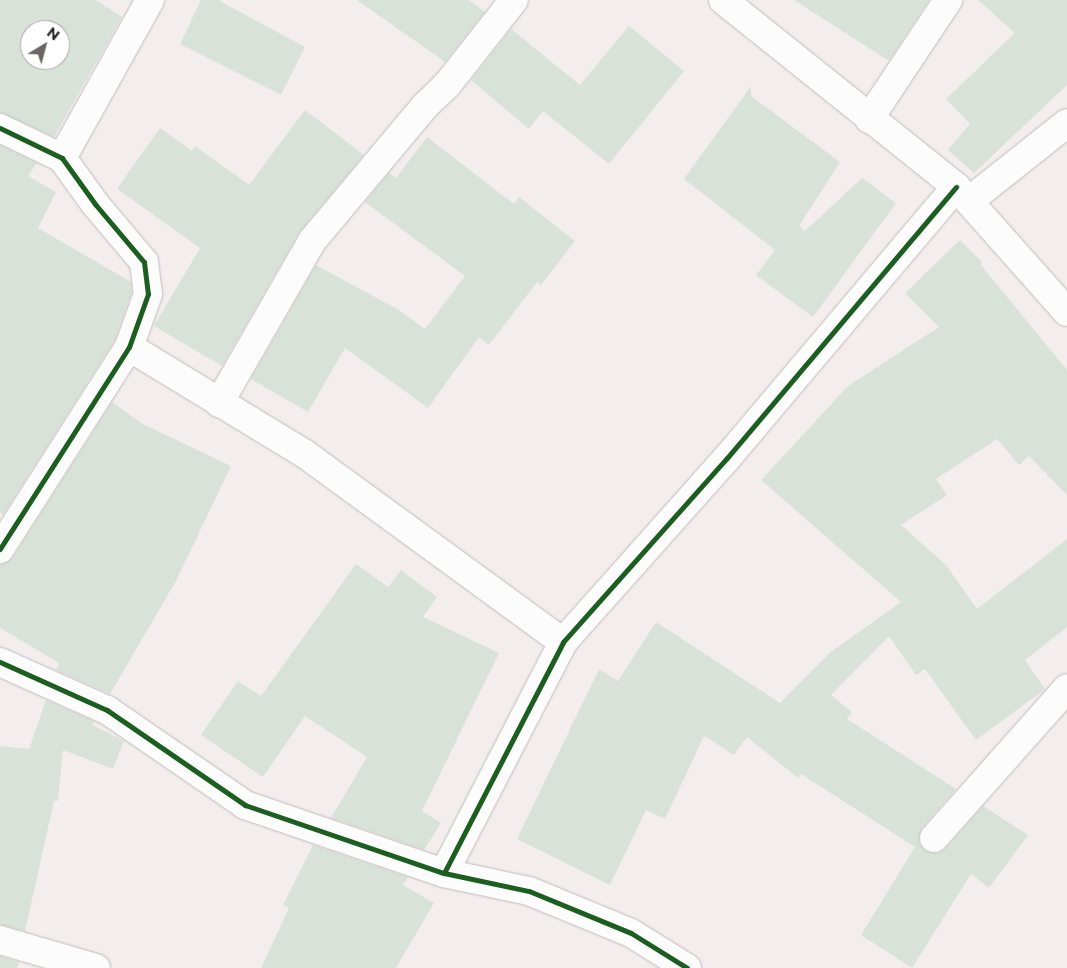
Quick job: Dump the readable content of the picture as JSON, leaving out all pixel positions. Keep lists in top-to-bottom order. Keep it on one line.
{"north":"top right"}
